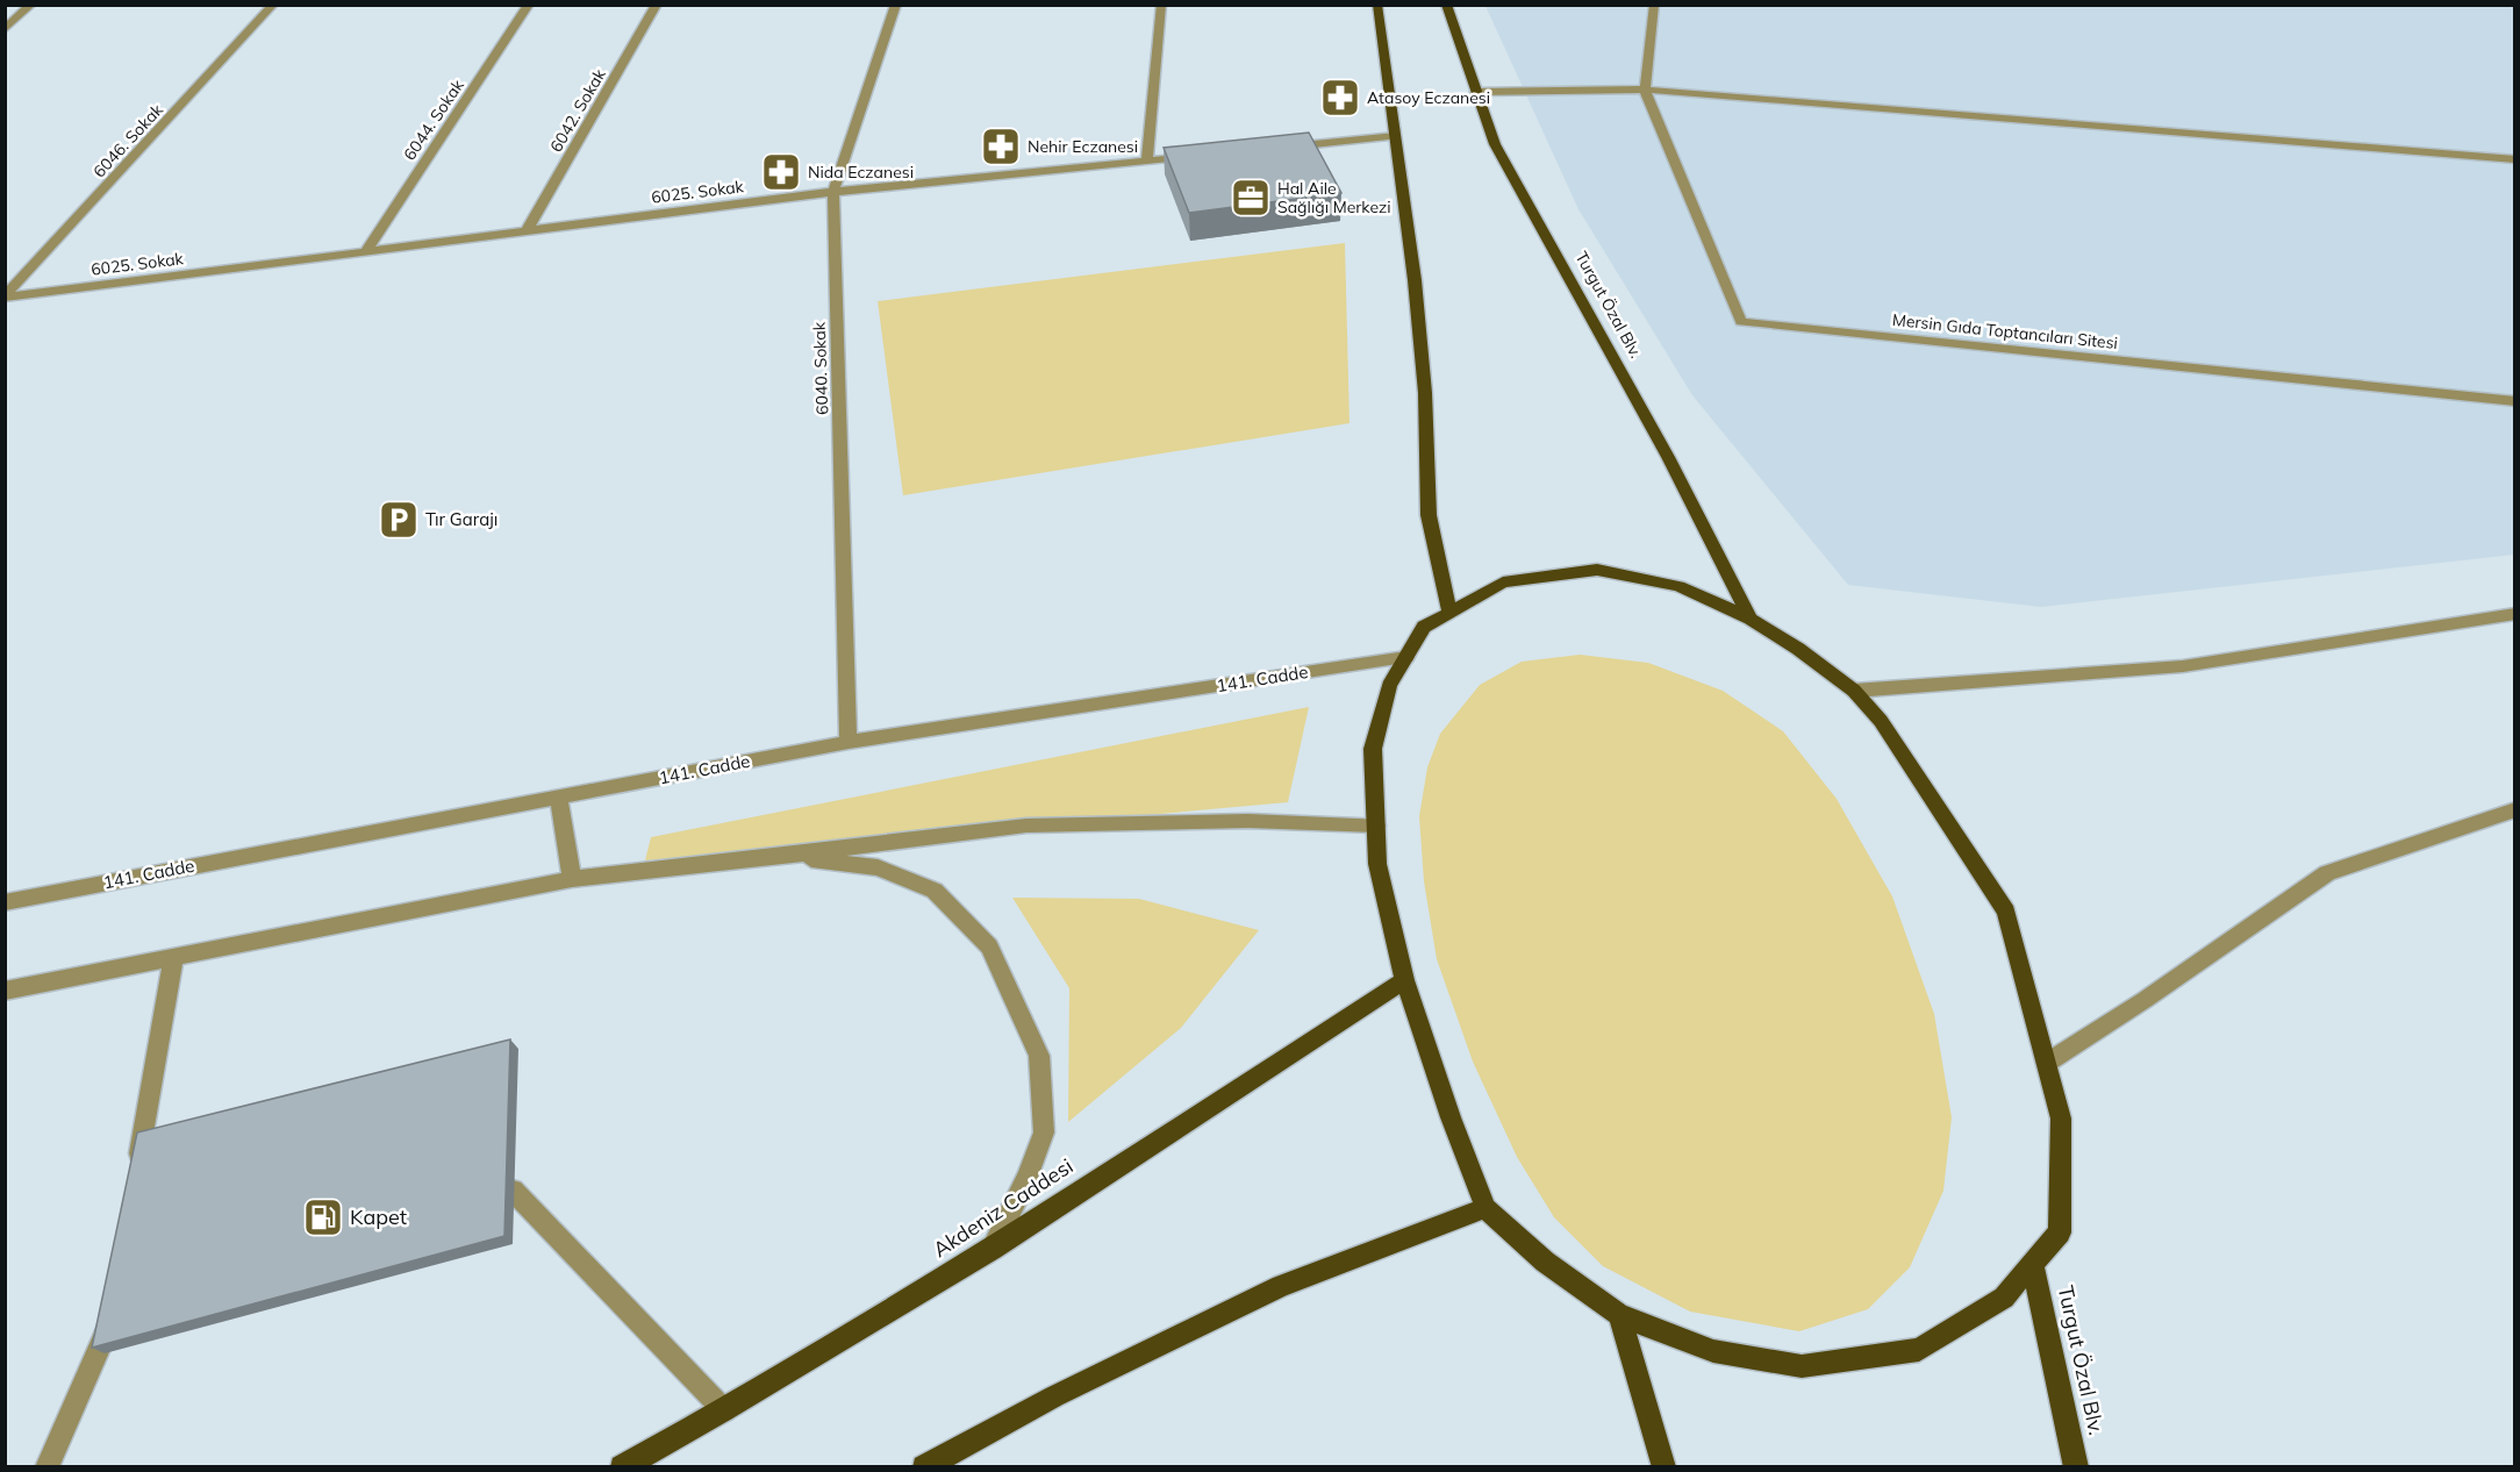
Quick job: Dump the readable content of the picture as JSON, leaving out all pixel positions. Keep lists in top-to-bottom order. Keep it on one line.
{"streets":{"main road":["Turgut Özal Blv.","Akdeniz Caddesi"],"street":["6042. Sokak","6044. Sokak","6046. Sokak","6025. Sokak","Mersin Gıda Toptancıları Sitesi","6040. Sokak","141. Cadde"]},"crossings":[["6042. Sokak","6025. Sokak"],["6044. Sokak","6025. Sokak"],["6046. Sokak","6025. Sokak"],["6025. Sokak","6040. Sokak"],["6040. Sokak","141. Cadde"]],"places":{"pharmacy":["Atasoy Eczanesi","Nehir Eczanesi","Nida Eczanesi"],"office":["Hal Aile Sağlığı Merkezi"],"parking":["Tır Garajı"],"fuel station":["Kapet"]}}
